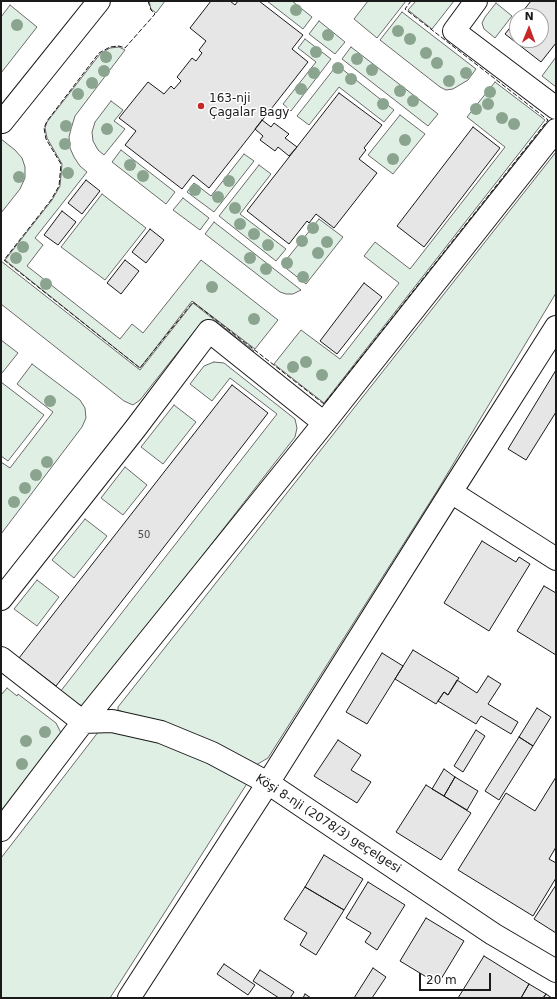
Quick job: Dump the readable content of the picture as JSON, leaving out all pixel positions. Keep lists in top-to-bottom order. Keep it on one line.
{"streets":{"street":["Köşi 8-nji (2078/3) geçelgesi"]},"places":["163-nji Çagalar Bagy"],"house_numbers":["50"],"scale_bar":"20 m","north":"top"}
